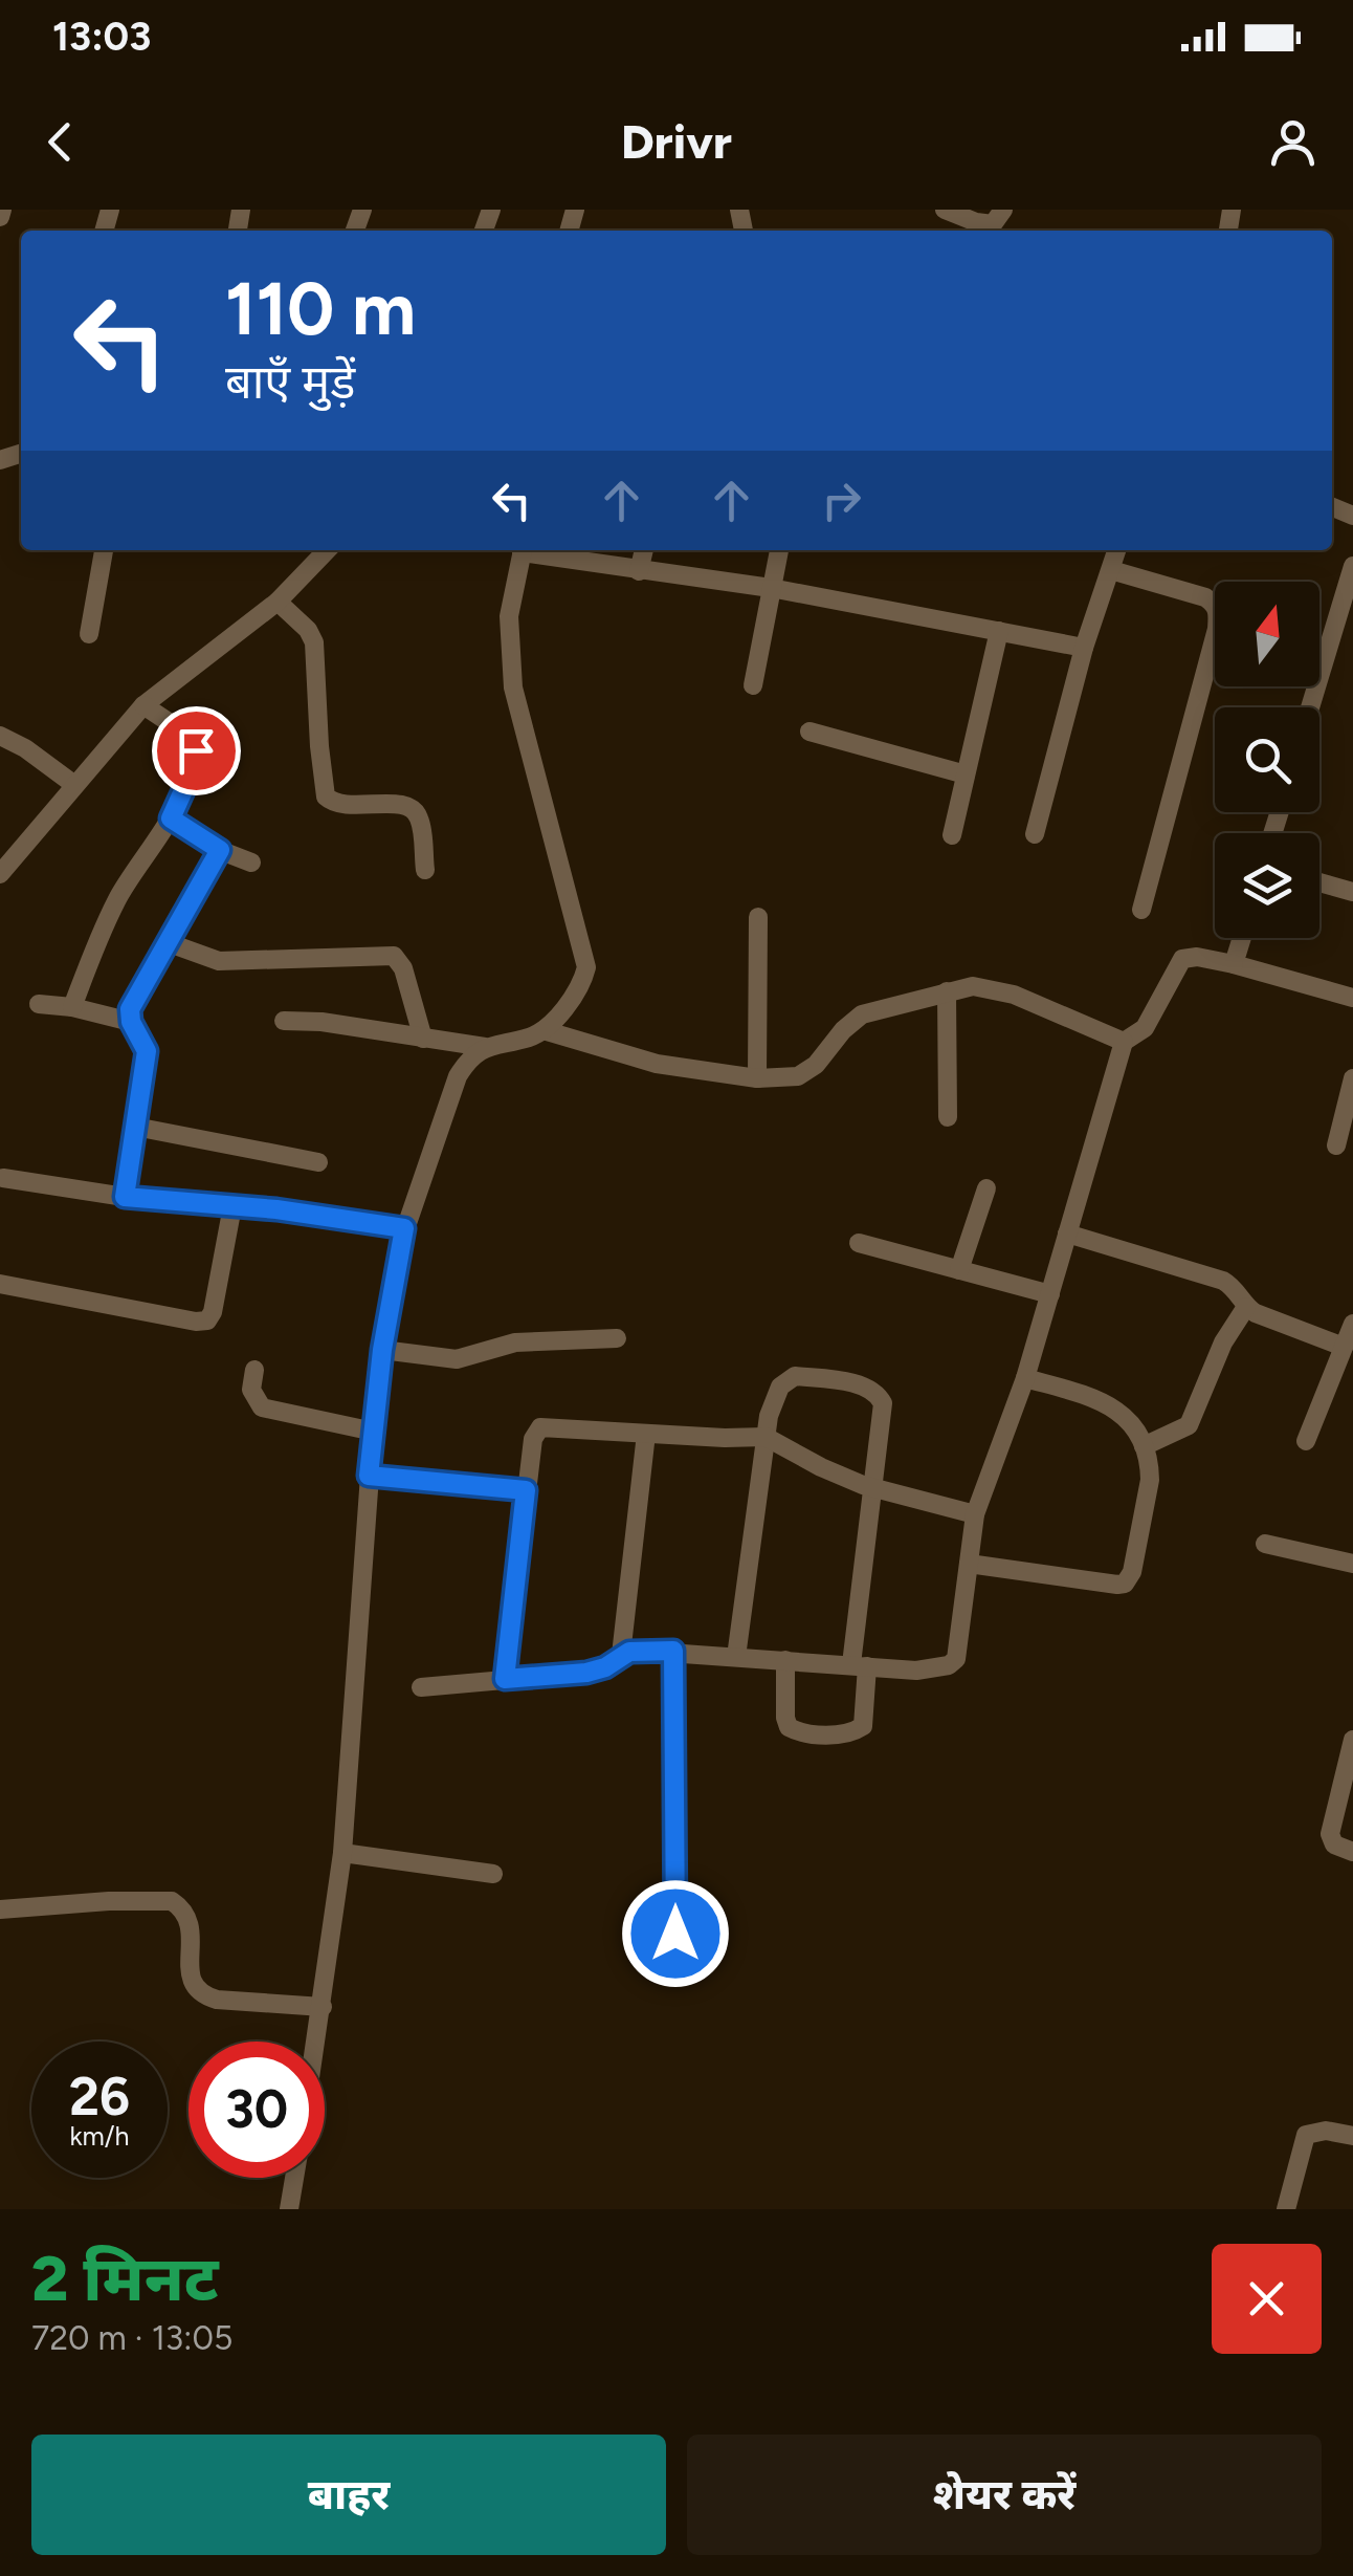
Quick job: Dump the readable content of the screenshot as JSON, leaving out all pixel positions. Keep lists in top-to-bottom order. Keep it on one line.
{"north":"top","page":{"status":"13:03","header":"Drivr","turn":["110 m","बाएँ मुड़ें"],"speed":"26 km/h","limit":"30","heading":["2 मिनट","720 m · 13:05"],"buttons":["बाहर","शेयर करें"]}}
